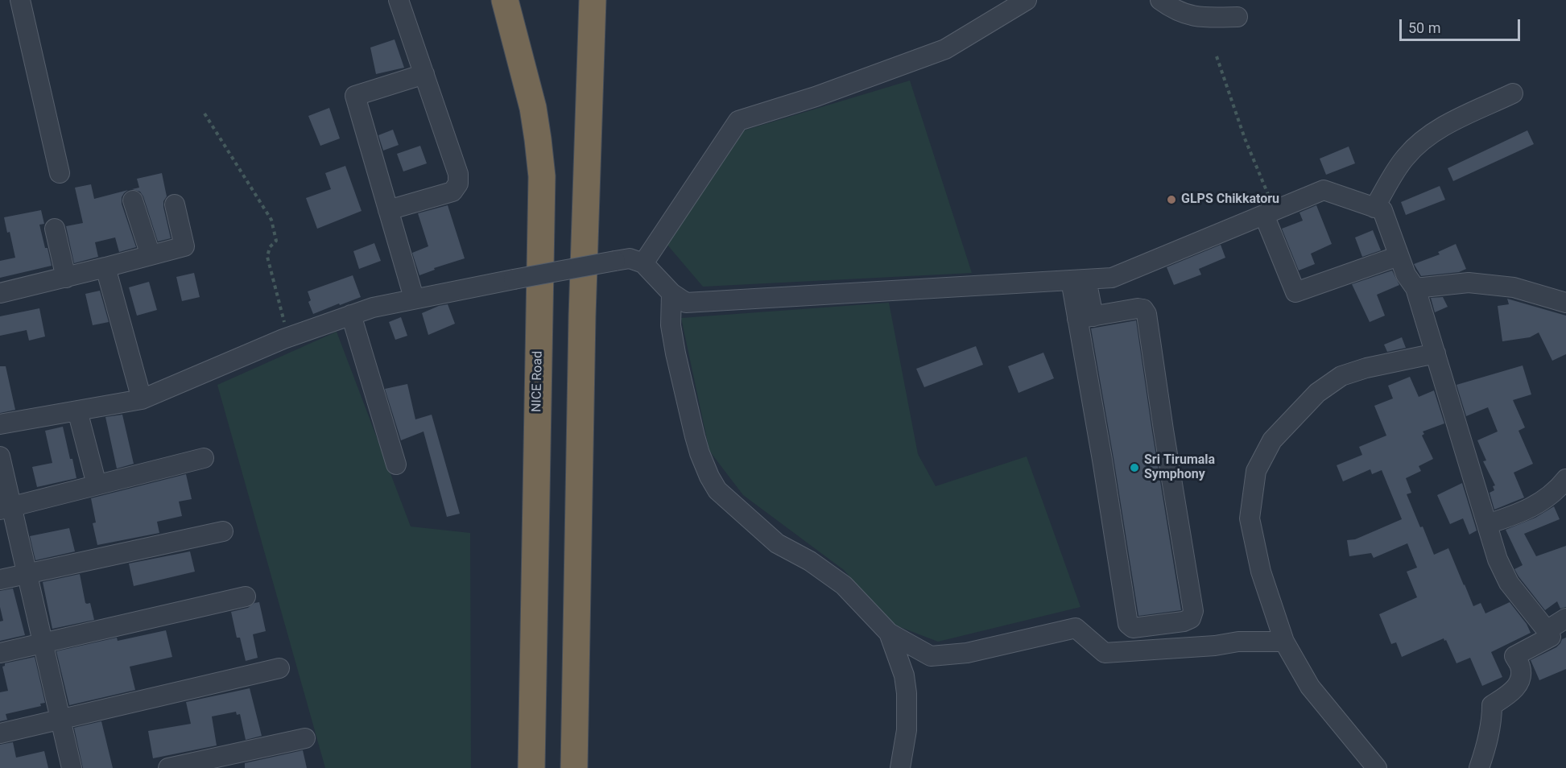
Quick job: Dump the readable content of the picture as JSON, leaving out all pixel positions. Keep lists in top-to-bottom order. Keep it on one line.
{"streets":{"highway":["NICE Road"]},"places":["GLPS Chikkatoru","Sri Tirumala Symphony"],"scale_bar":"50 m"}
